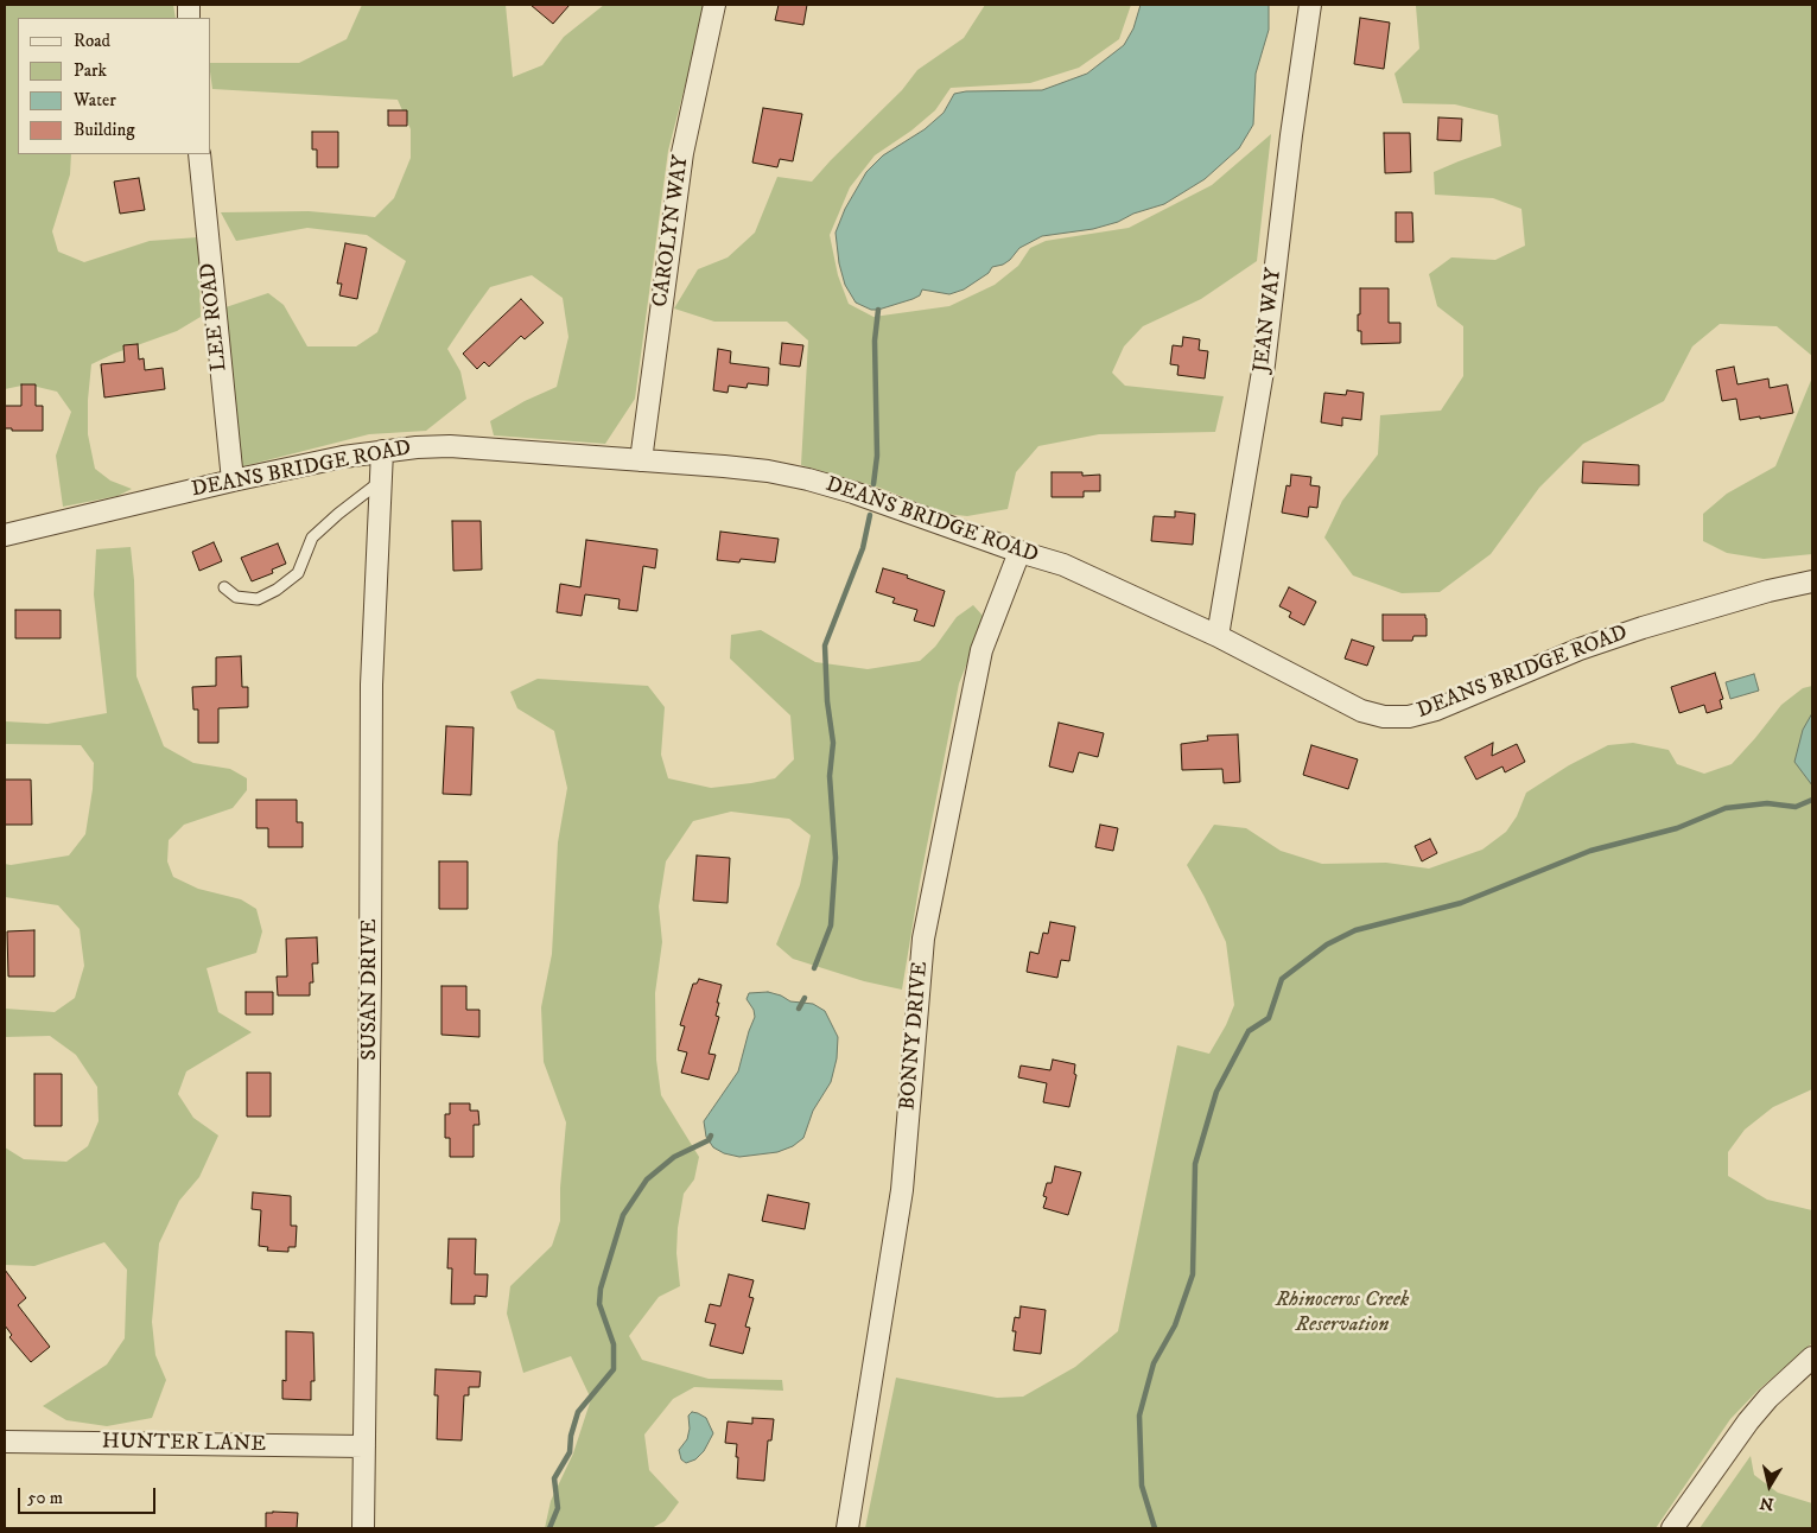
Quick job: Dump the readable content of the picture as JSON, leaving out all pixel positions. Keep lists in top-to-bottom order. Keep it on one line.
{"streets":{"street":["CAROLYN WAY","LEE ROAD","JEAN WAY","DEANS BRIDGE ROAD","SUSAN DRIVE","BONNY DRIVE","HUNTER LANE"]},"crossings":[["CAROLYN WAY","DEANS BRIDGE ROAD"],["LEE ROAD","DEANS BRIDGE ROAD"],["JEAN WAY","DEANS BRIDGE ROAD"],["DEANS BRIDGE ROAD","SUSAN DRIVE"],["DEANS BRIDGE ROAD","BONNY DRIVE"],["SUSAN DRIVE","HUNTER LANE"]],"parks":["Rhinoceros Creek Reservation"],"legend":["Road","Park","Water","Building"],"scale_bar":"50 m","north":"bottom"}
